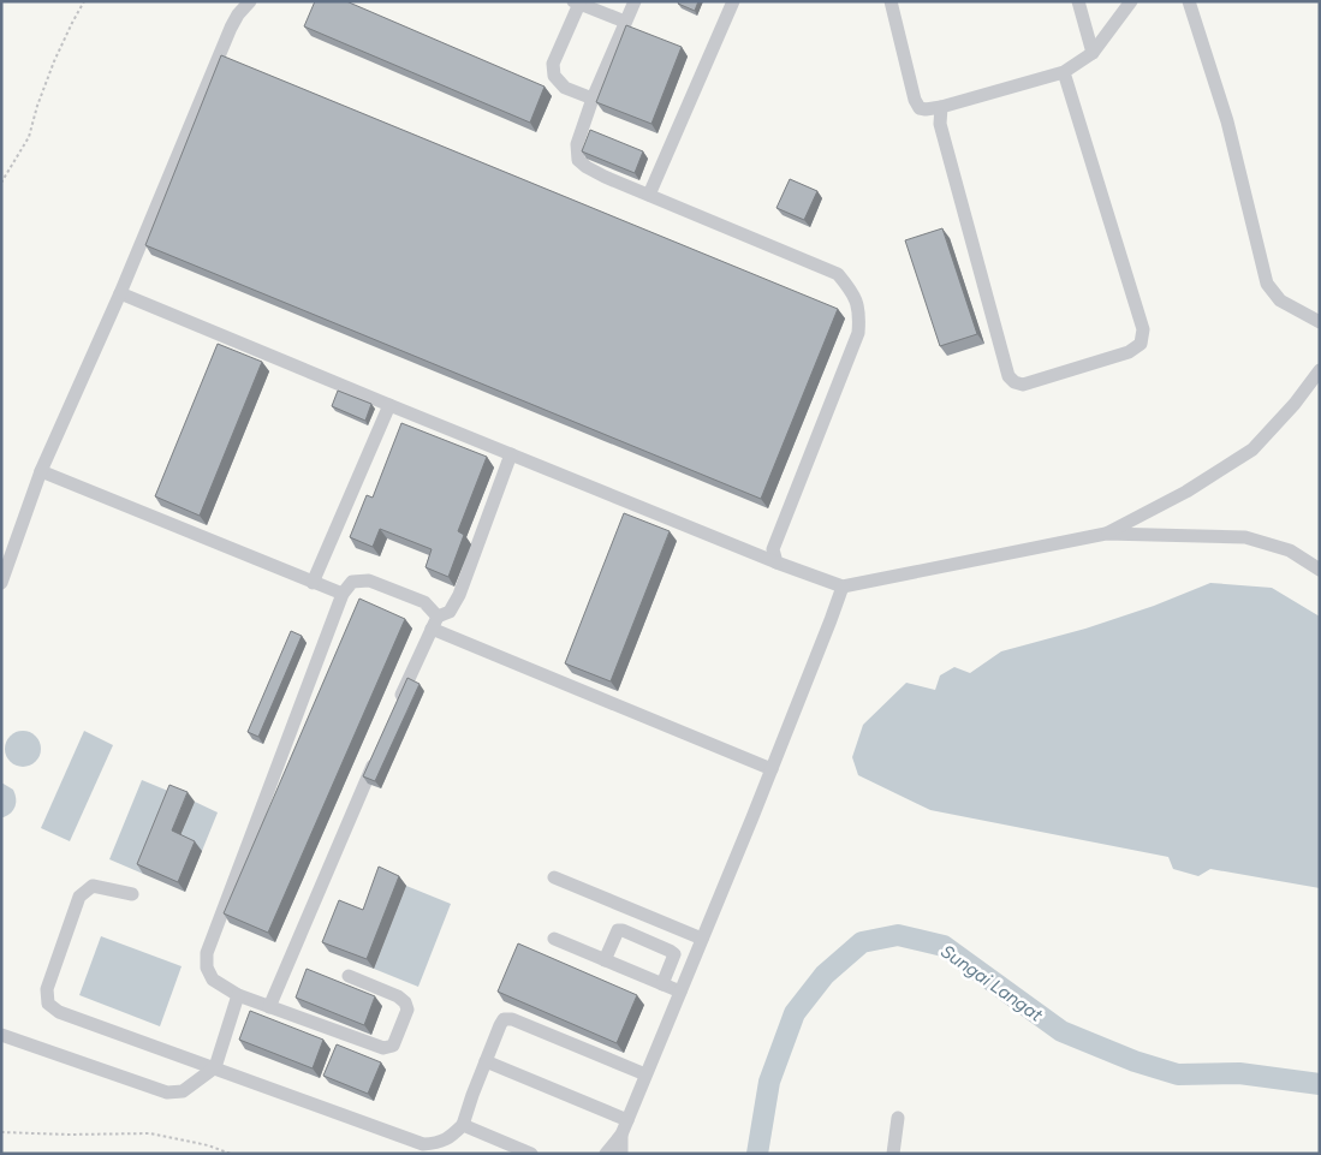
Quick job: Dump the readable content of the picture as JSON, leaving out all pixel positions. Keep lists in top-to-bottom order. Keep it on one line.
{"water":["Sungai Langat"]}
